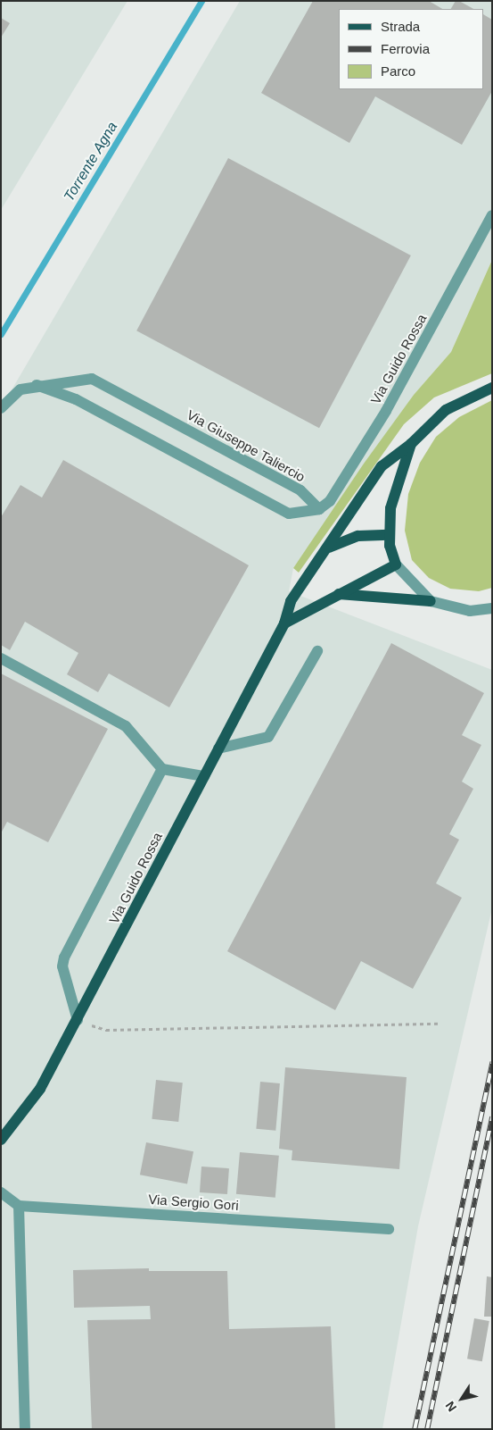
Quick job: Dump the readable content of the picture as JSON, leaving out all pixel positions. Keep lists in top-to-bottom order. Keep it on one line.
{"streets":{"main road":["Via Guido Rossa"],"street":["Via Giuseppe Taliercio","Via Sergio Gori"]},"crossings":[["Via Guido Rossa","Via Giuseppe Taliercio"]],"water":["Torrente Agna"],"legend":["Strada","Ferrovia","Parco"],"north":"bottom left"}
